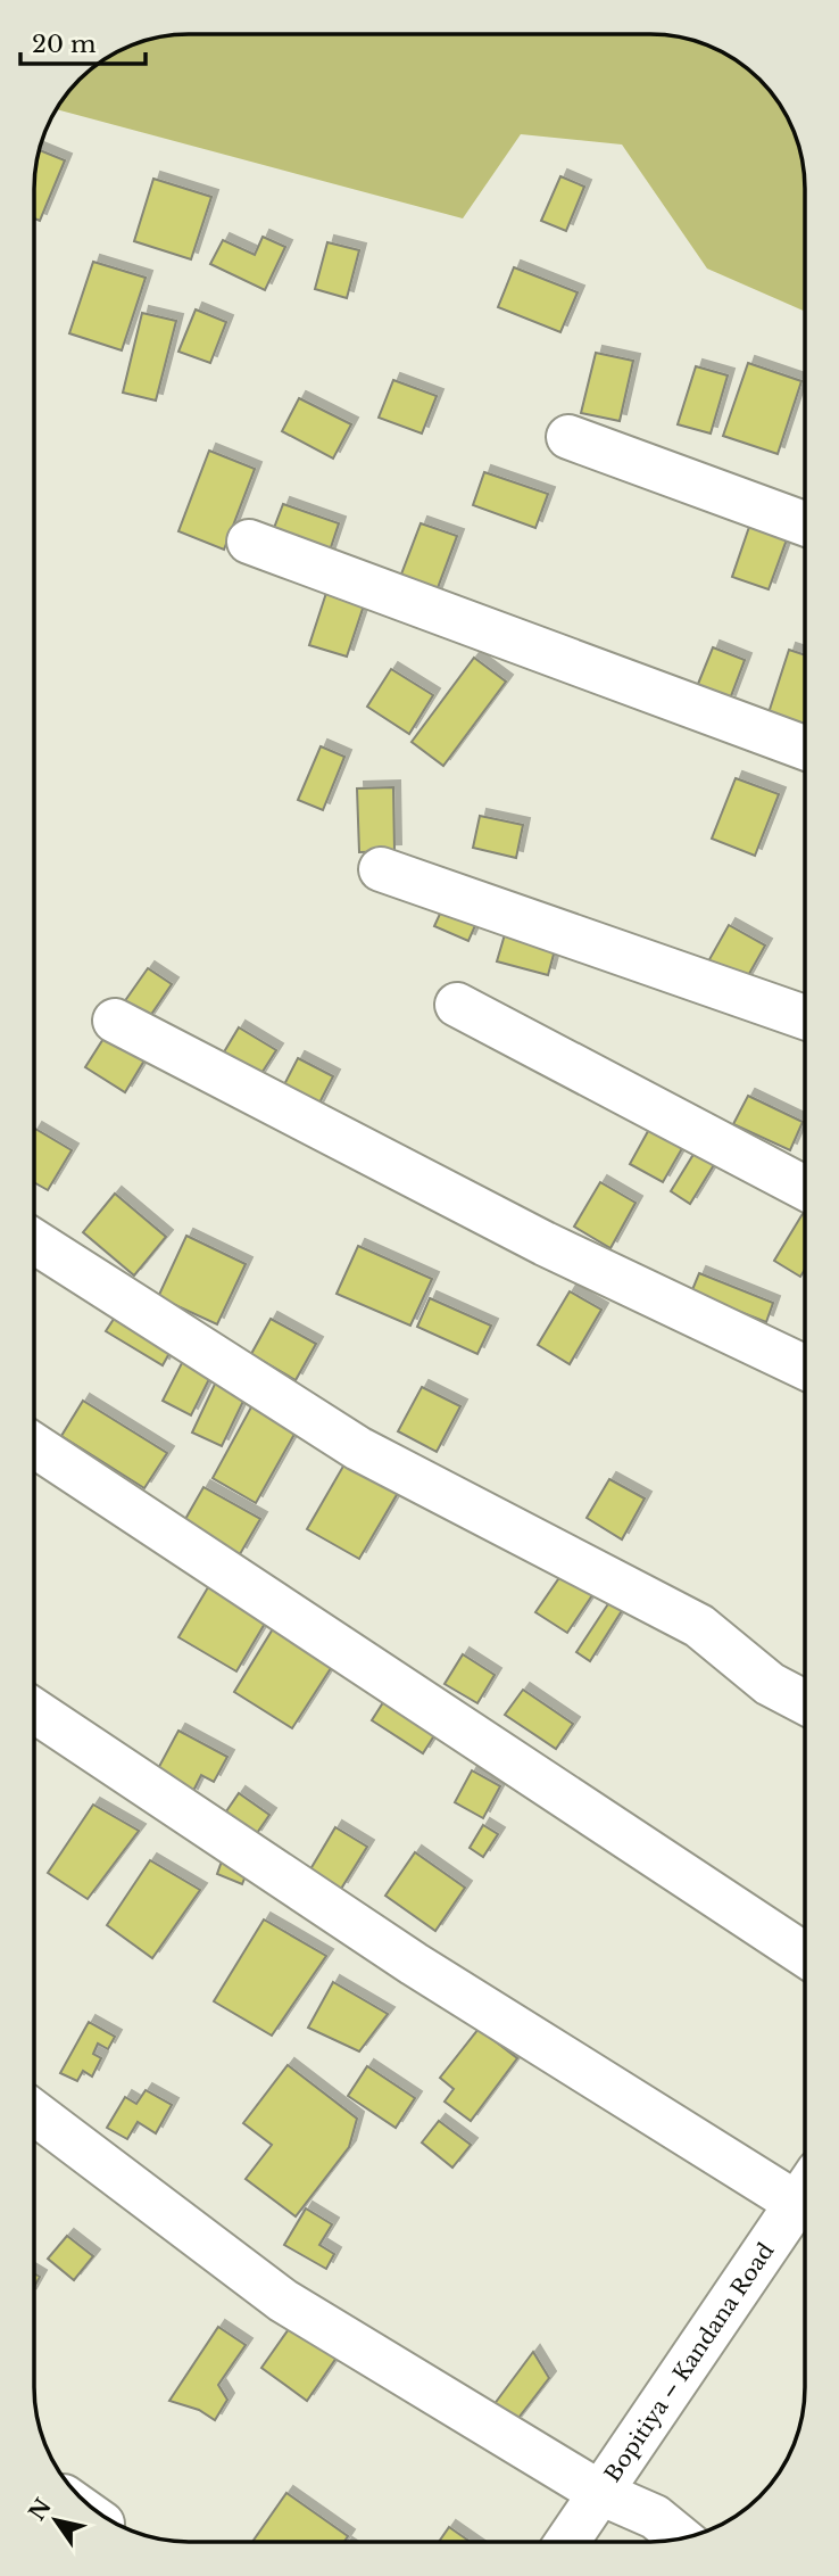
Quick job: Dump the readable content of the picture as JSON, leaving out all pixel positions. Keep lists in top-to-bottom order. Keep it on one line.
{"streets":{"street":["Bopitiya – Kandana Road"]},"scale_bar":"20 m","north":"top left"}
